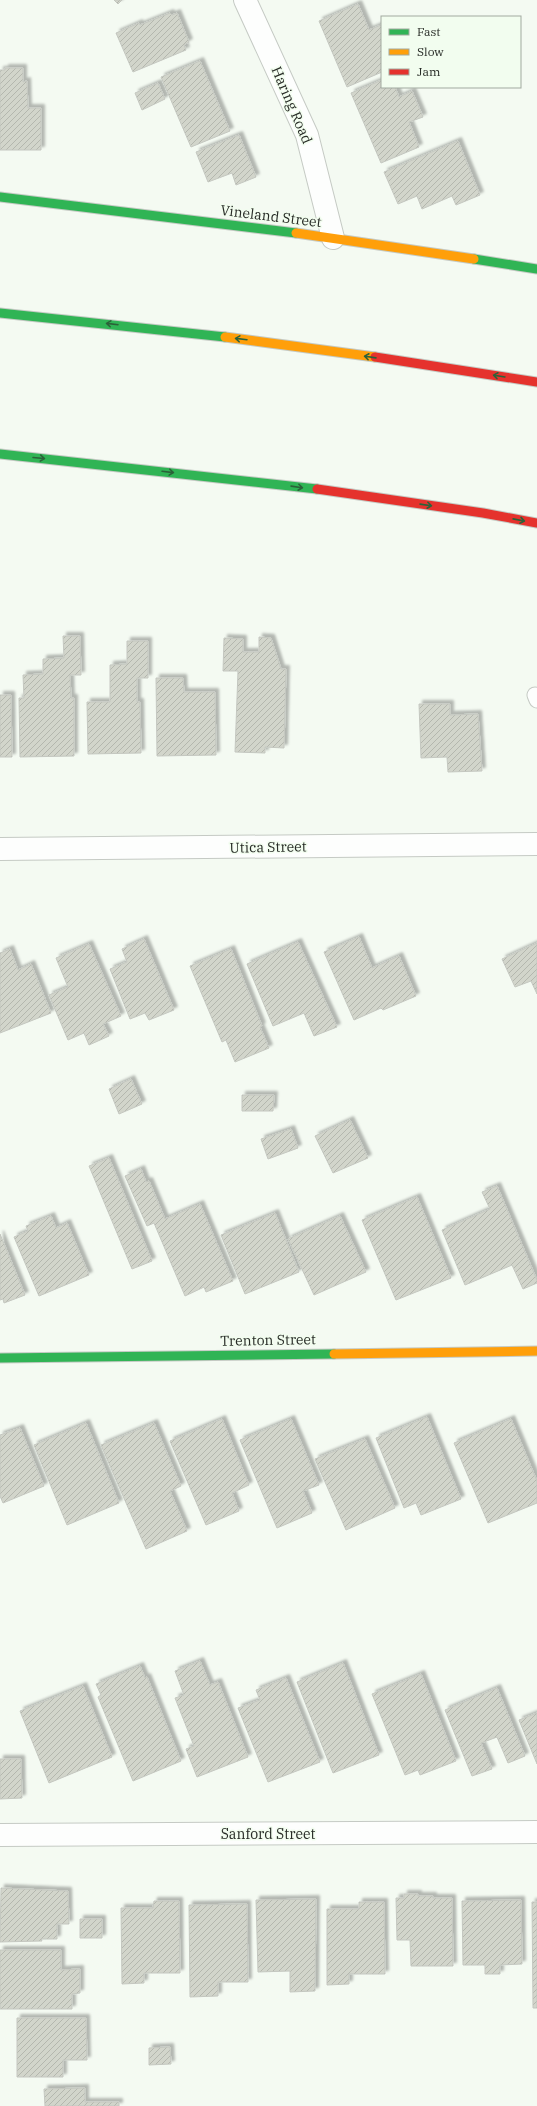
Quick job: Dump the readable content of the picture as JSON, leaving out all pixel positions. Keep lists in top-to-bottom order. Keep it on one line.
{"streets":{"main road":["Vineland Street","Trenton Street"],"street":["Haring Road","Utica Street","Sanford Street"]},"crossings":[["Haring Road","Vineland Street"]],"legend":["Fast","Slow","Jam"]}
